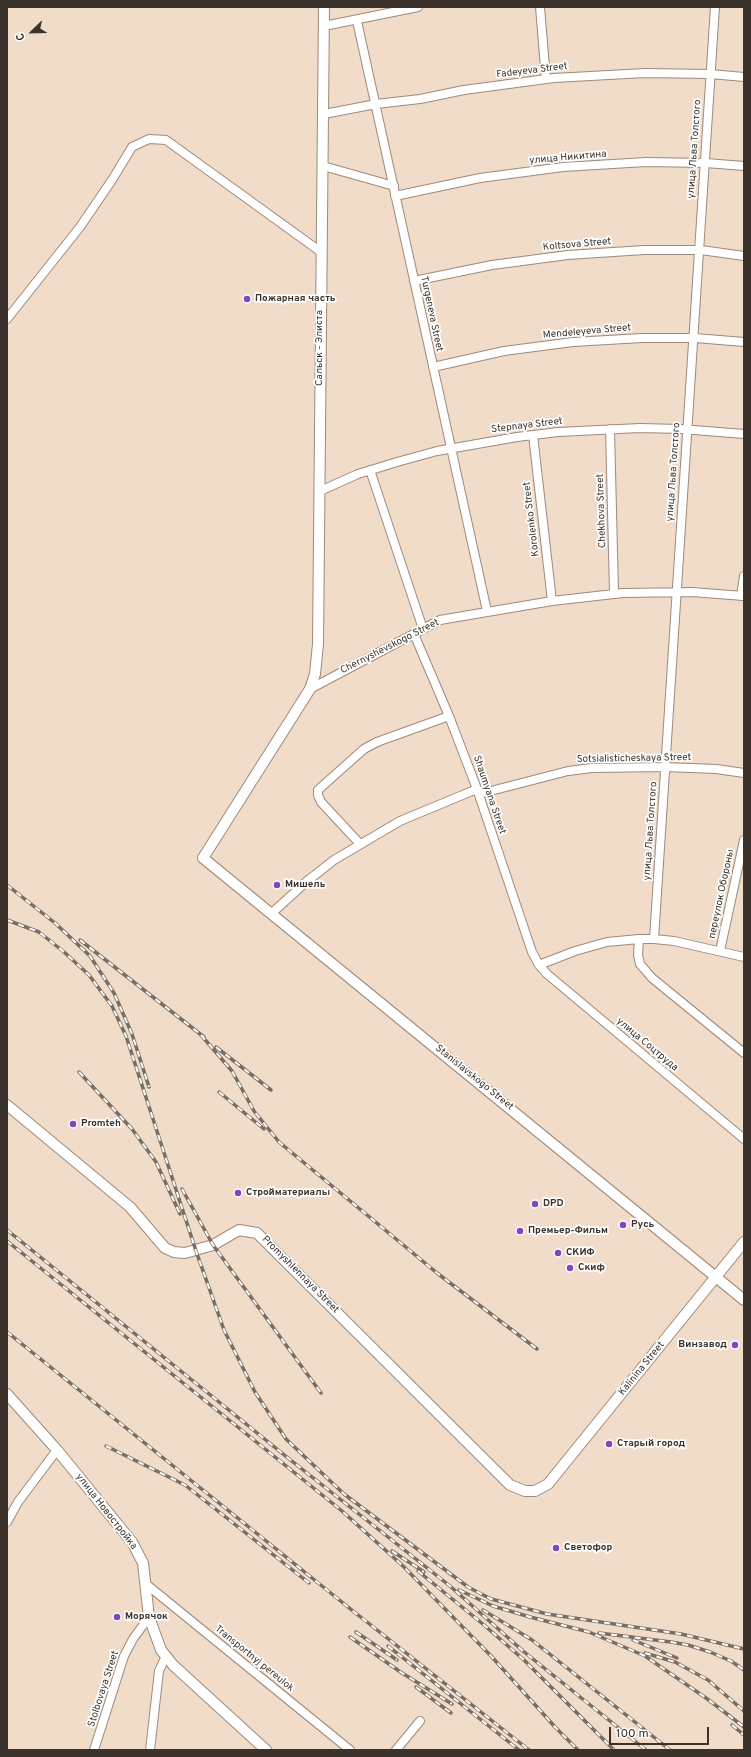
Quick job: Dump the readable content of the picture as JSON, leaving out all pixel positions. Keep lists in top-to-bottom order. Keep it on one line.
{"streets":{"main road":["Сальск - Элиста","Chernyshevskogo Street","Stanislavskogo Street","Promyshlennaya Street","Kalinina Street","улица Новостройка"],"street":["Fadeyeva Street","улица Льва Толстого","улица Никитина","Koltsova Street","Turgeneva Street","Mendeleyeva Street","Stepnaya Street","Chekhova Street","Korolenko Street","Sotsialisticheskaya Street","Shaumyana Street","переулок Обороны","улица Соцтруда","Transportnyj pereulok","Stolbovaya Street"]},"crossings":[["Fadeyeva Street","улица Льва Толстого"],["Fadeyeva Street","Turgeneva Street"],["Fadeyeva Street","Сальск - Элиста"],["улица Льва Толстого","улица Никитина"],["улица Льва Толстого","Koltsova Street"],["улица Льва Толстого","Mendeleyeva Street"],["улица Льва Толстого","Stepnaya Street"],["улица Льва Толстого","Chernyshevskogo Street"],["улица Льва Толстого","Sotsialisticheskaya Street"],["улица Никитина","Turgeneva Street"],["Koltsova Street","Turgeneva Street"],["Turgeneva Street","Mendeleyeva Street"],["Turgeneva Street","Stepnaya Street"],["Turgeneva Street","Chernyshevskogo Street"],["Сальск - Элиста","Stepnaya Street"],["Сальск - Элиста","Chernyshevskogo Street"],["Stepnaya Street","Chekhova Street"],["Stepnaya Street","Korolenko Street"],["Chekhova Street","Chernyshevskogo Street"],["Korolenko Street","Chernyshevskogo Street"],["Chernyshevskogo Street","Shaumyana Street"],["Chernyshevskogo Street","Stanislavskogo Street"],["Sotsialisticheskaya Street","Shaumyana Street"],["Sotsialisticheskaya Street","Stanislavskogo Street"],["Shaumyana Street","улица Соцтруда"],["Stanislavskogo Street","Kalinina Street"],["Promyshlennaya Street","Kalinina Street"],["улица Новостройка","Transportnyj pereulok"],["улица Новостройка","Stolbovaya Street"]],"places":["Пожарная часть","Мишель","Promteh","Стройматериалы","DPD","Русь","Премьер-Фильм","СКИФ","Скиф","Винзавод","Старый город","Светофор","Морячок"],"scale_bar":"100 m","north":"bottom left"}
